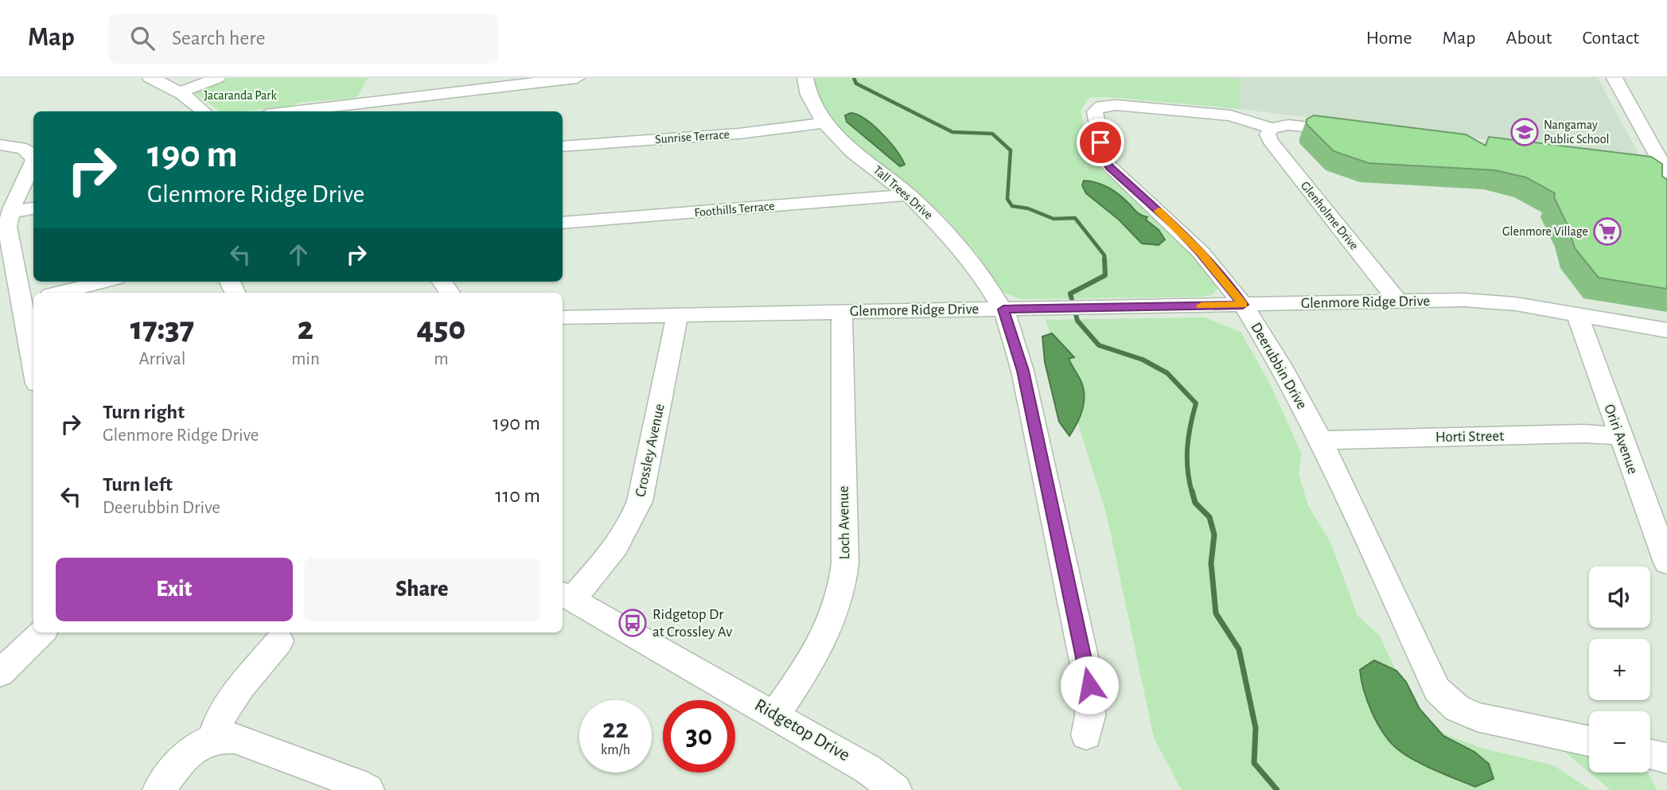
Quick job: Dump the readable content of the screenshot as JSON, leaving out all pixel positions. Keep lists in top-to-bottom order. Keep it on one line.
{"streets":{"street":["Sunrise Terrace","Tall Trees Drive","Foothills Terrace","Glenholme Drive","Glenmore Ridge Drive","Deerubbin Drive","Horti Street","Oriri Avenue","Crossley Avenue","Loch Avenue","Ridgetop Drive"]},"crossings":[["Sunrise Terrace","Tall Trees Drive"],["Tall Trees Drive","Foothills Terrace"],["Tall Trees Drive","Glenmore Ridge Drive"],["Glenholme Drive","Glenmore Ridge Drive"],["Glenholme Drive","Deerubbin Drive"],["Glenmore Ridge Drive","Deerubbin Drive"],["Glenmore Ridge Drive","Oriri Avenue"],["Glenmore Ridge Drive","Crossley Avenue"],["Glenmore Ridge Drive","Loch Avenue"],["Deerubbin Drive","Horti Street"],["Horti Street","Oriri Avenue"],["Crossley Avenue","Ridgetop Drive"],["Loch Avenue","Ridgetop Drive"]],"parks":["Jacaranda Park"],"places":{"school or university":["Nangamay Public School"],"supermarket":["Glenmore Village"],"bus stop":["Ridgetop Dr at Crossley Av"]},"page":{"header":"Map","search":"Search here","nav":["Home","Map","About","Contact"],"turn":["190 m","Glenmore Ridge Drive"],"eta":["17:37","Arrival","2","min","450","m"],"list":[{"name":"Turn right","note":"Glenmore Ridge Drive","value":"190 m"},{"name":"Turn left","note":"Deerubbin Drive","value":"110 m"}],"buttons":["Exit","Share"],"map_buttons":["+","−"],"speed":"22 km/h","limit":"30"}}
